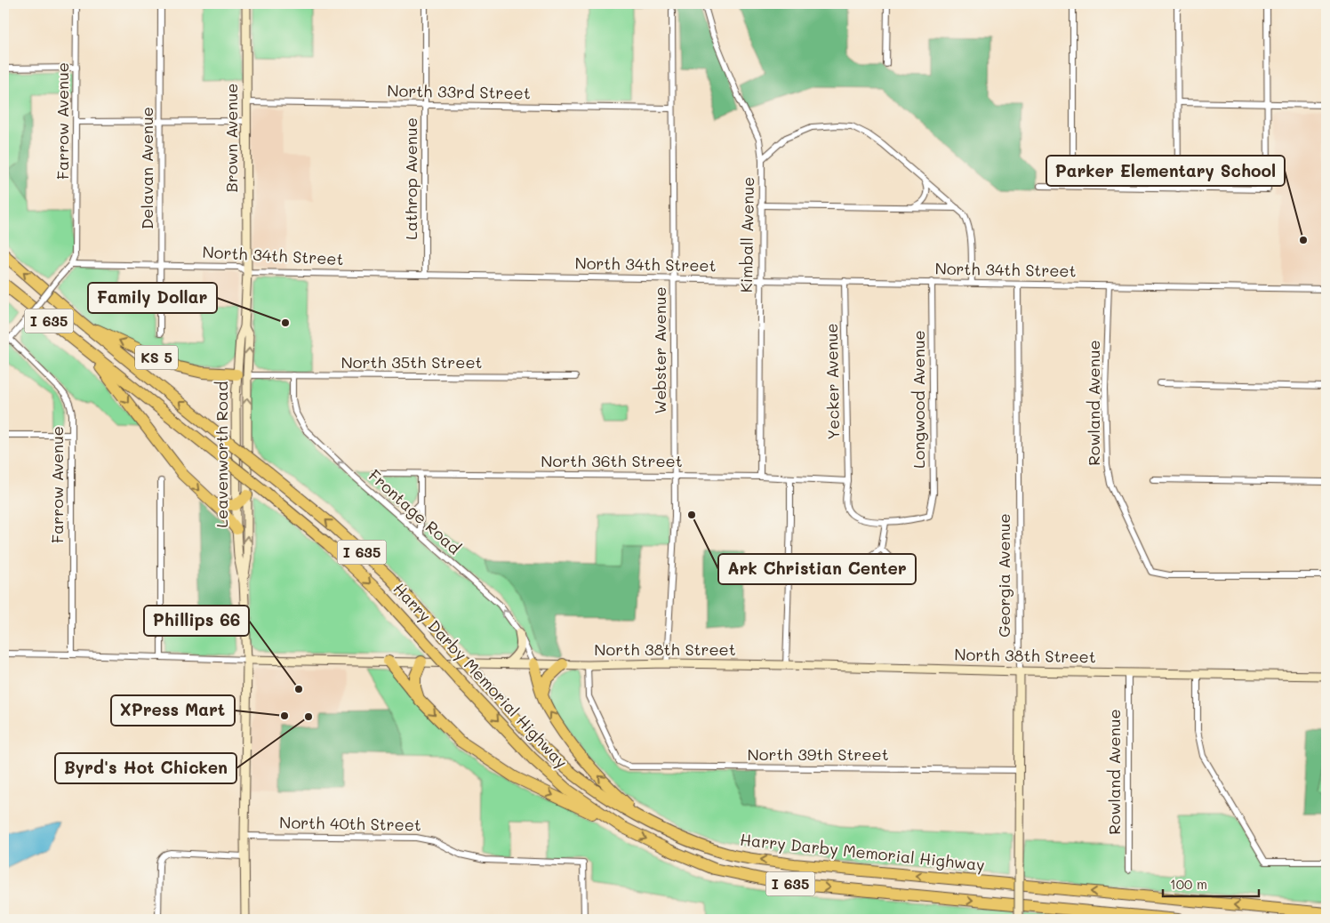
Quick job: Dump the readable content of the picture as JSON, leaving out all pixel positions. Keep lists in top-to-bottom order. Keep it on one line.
{"streets":{"highway":["I 635","KS 5","Harry Darby Memorial Highway"],"street":["North 33rd Street","Farrow Avenue","Brown Avenue","Delavan Avenue","Lathrop Avenue","Kimball Avenue","North 34th Street","Webster Avenue","North 35th Street","Yecker Avenue","Longwood Avenue","Rowland Avenue","Leavenworth Road","North 36th Street","Frontage Road","Georgia Avenue","North 38th Street","North 39th Street","North 40th Street"]},"crossings":[["North 33rd Street","Brown Avenue"],["North 33rd Street","Lathrop Avenue"],["North 33rd Street","Webster Avenue"],["Farrow Avenue","North 34th Street"],["Farrow Avenue","North 38th Street"],["Brown Avenue","North 34th Street"],["Brown Avenue","Leavenworth Road"],["Delavan Avenue","North 34th Street"],["Lathrop Avenue","North 34th Street"],["Kimball Avenue","North 34th Street"],["Kimball Avenue","North 36th Street"],["North 34th Street","Webster Avenue"],["North 34th Street","Yecker Avenue"],["North 34th Street","Longwood Avenue"],["North 34th Street","Rowland Avenue"],["North 34th Street","Leavenworth Road"],["North 34th Street","Georgia Avenue"],["Webster Avenue","North 36th Street"],["Webster Avenue","North 38th Street"],["KS 5","North 35th Street"],["KS 5","Leavenworth Road"],["KS 5","Harry Darby Memorial Highway"],["North 35th Street","Leavenworth Road"],["North 35th Street","Frontage Road"],["Yecker Avenue","Longwood Avenue"],["Yecker Avenue","North 36th Street"],["Rowland Avenue","North 38th Street"],["Leavenworth Road","North 38th Street"],["Leavenworth Road","North 40th Street"],["Frontage Road","North 38th Street"],["Georgia Avenue","North 38th Street"],["Georgia Avenue","North 39th Street"],["North 38th Street","North 39th Street"]],"one_way":["Frontage Road"],"places":["Parker Elementary School","Family Dollar","Ark Christian Center","Phillips 66","XPress Mart","Byrd's Hot Chicken"],"scale_bar":"100 m"}
